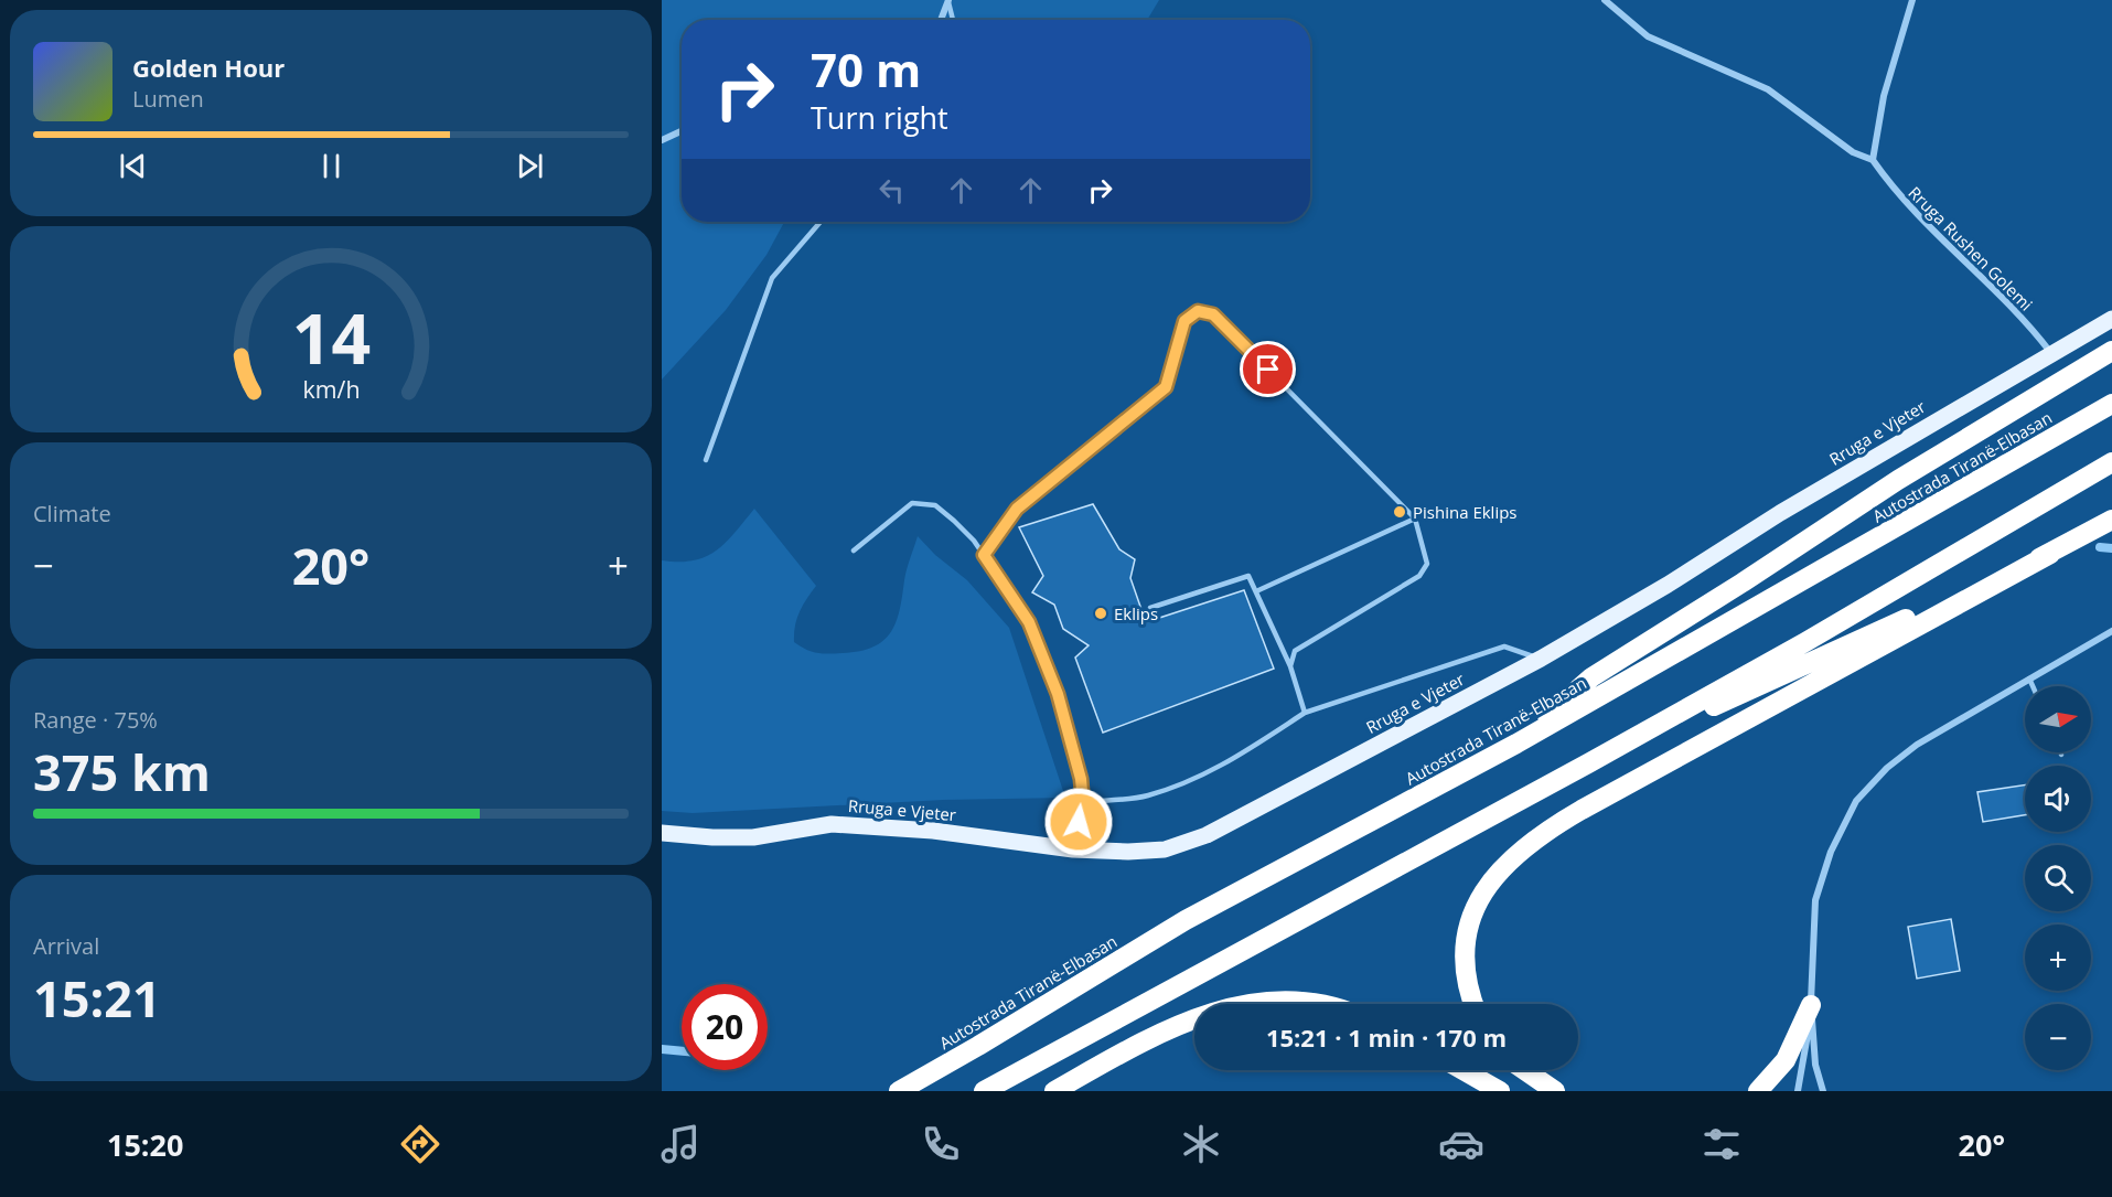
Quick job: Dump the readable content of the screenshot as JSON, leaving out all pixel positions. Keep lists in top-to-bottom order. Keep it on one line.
{"streets":{"highway":["Autostrada Tiranë-Elbasan"],"main road":["Rruga e Vjeter"],"street":["Rruga Rushen Golemi"]},"crossings":[["Rruga Rushen Golemi","Rruga e Vjeter"]],"places":["Pishina Eklips","Eklips"],"north":"right","page":{"turn":["70 m","Turn right"],"song":["Golden Hour","Lumen"],"tile":["Climate",["Range · 75%","375 km"],["Arrival","15:21"]],"heat":["−","20°","+"],"map_buttons":["+","−"],"limit":"20","trip":"15:21 · 1 min · 170 m","tabs":["15:20","20°"],"gauge":["14","km/h"]}}
